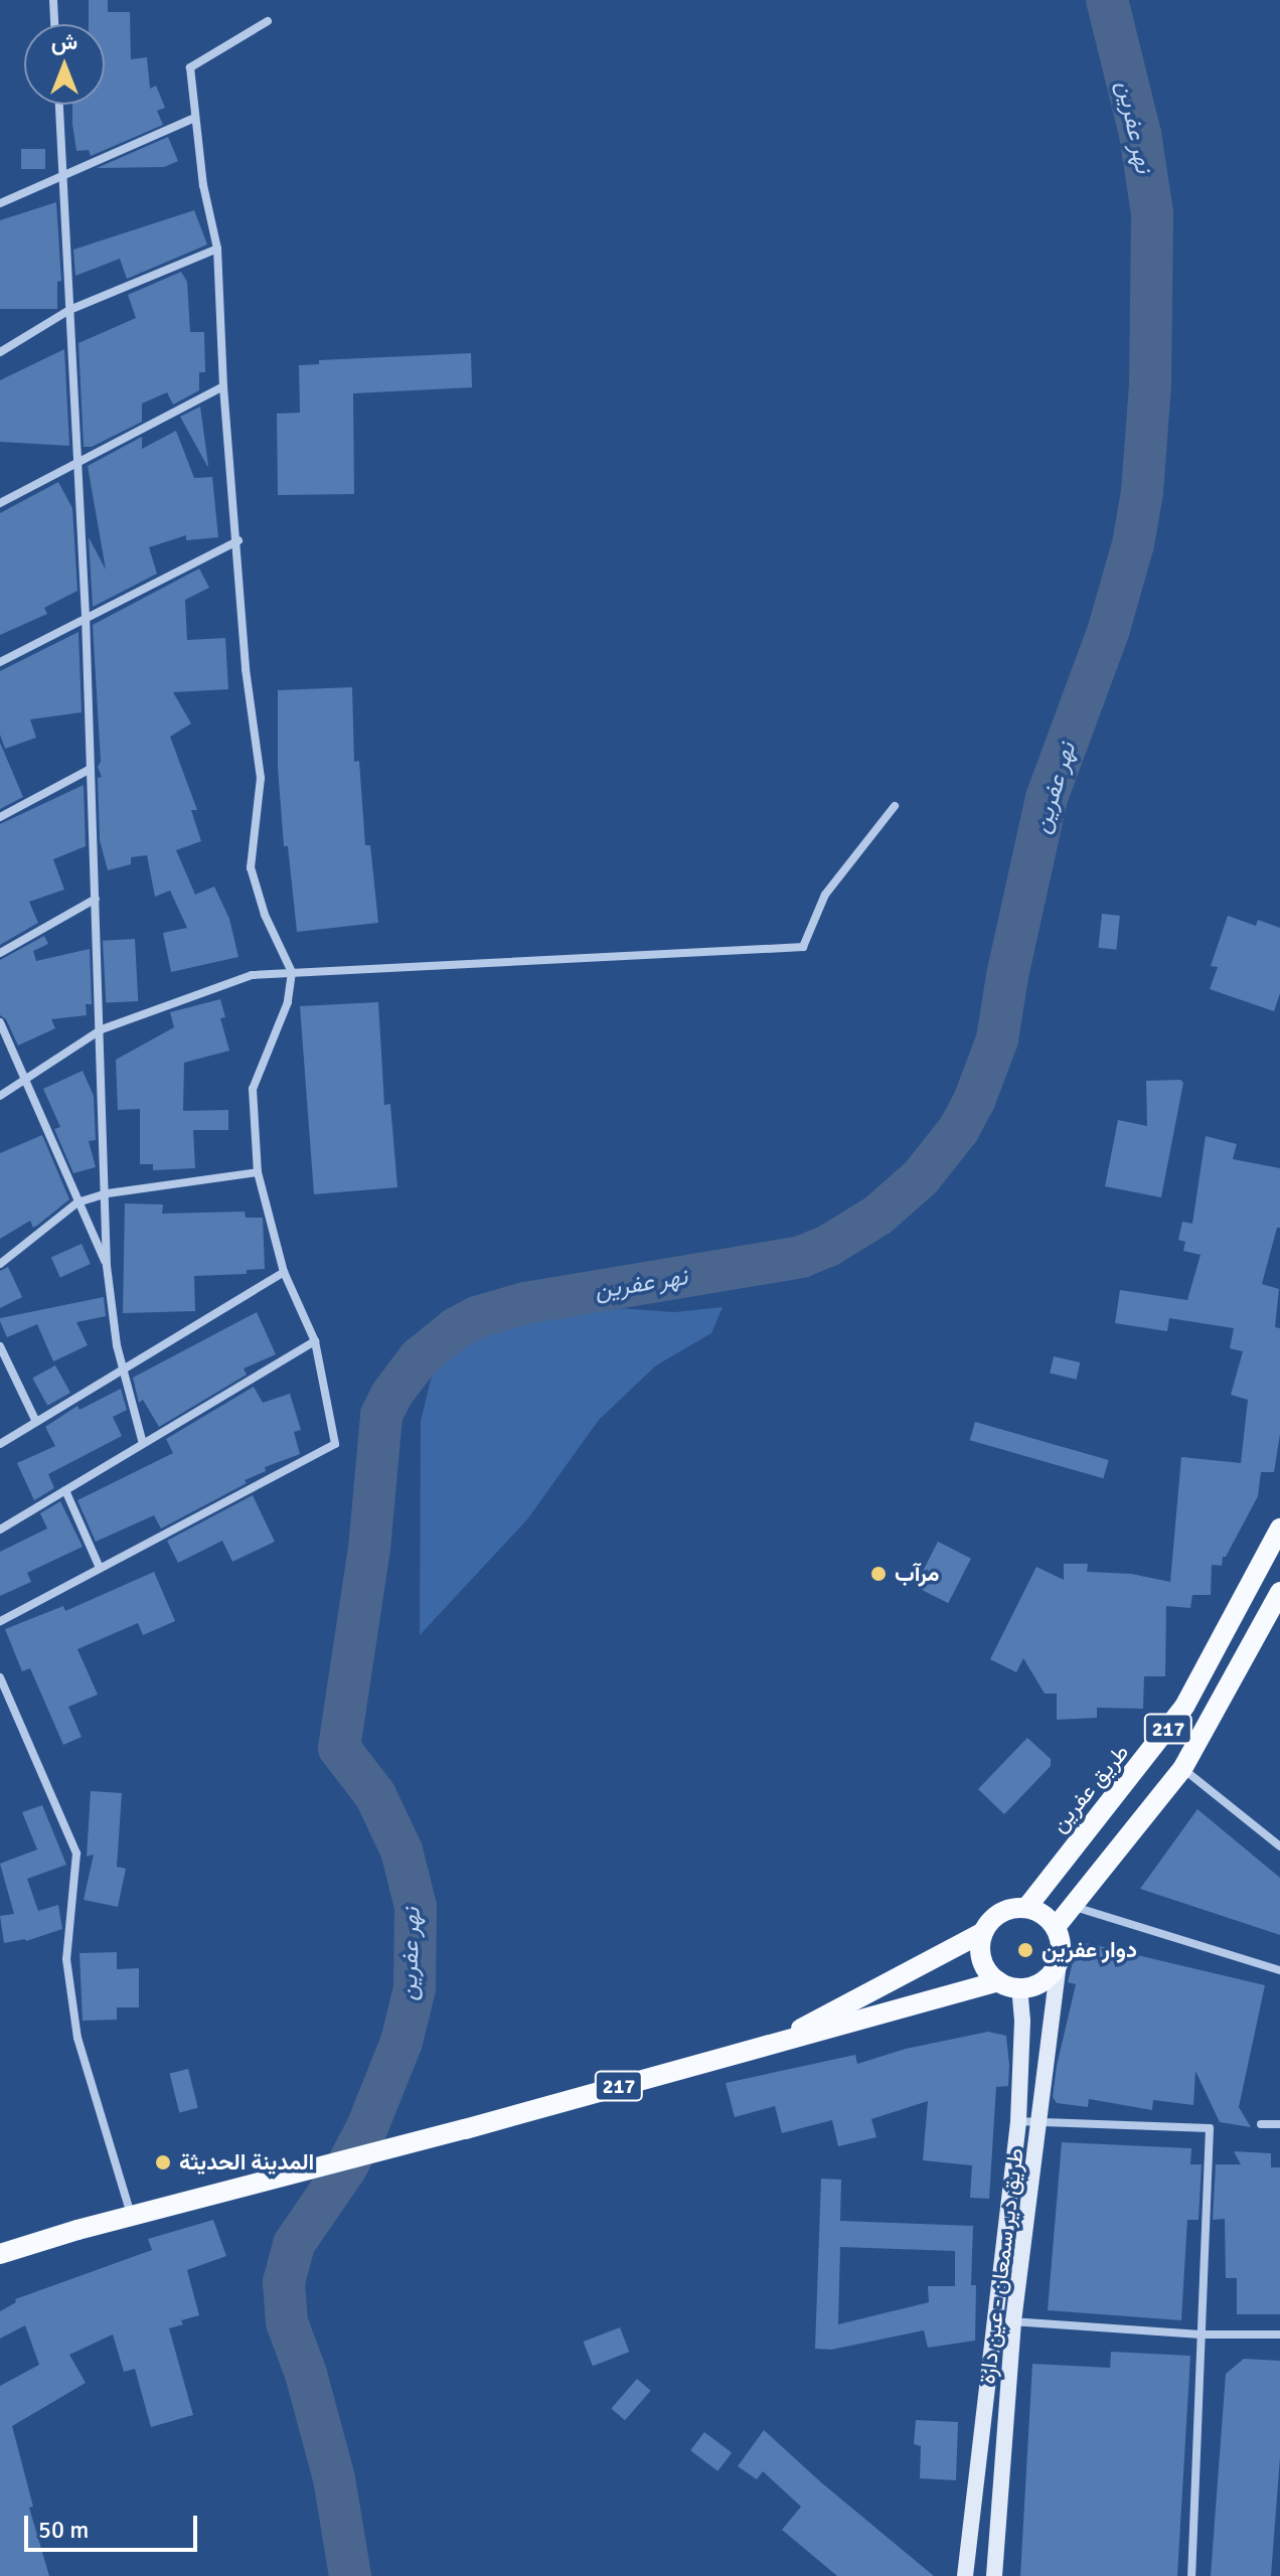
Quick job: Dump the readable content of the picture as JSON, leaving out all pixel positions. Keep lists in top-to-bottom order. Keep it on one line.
{"streets":{"main road":["217","طريق عفرين","طريق دير سمعان - عين دارة"]},"crossings":[["217","طريق عفرين"],["217","طريق دير سمعان - عين دارة"],["طريق عفرين","طريق دير سمعان - عين دارة"]],"water":["نهر عفرين"],"places":["مرآب","دوار عفرين","المدينة الحديثة"],"scale_bar":"50 m","north":"top"}
